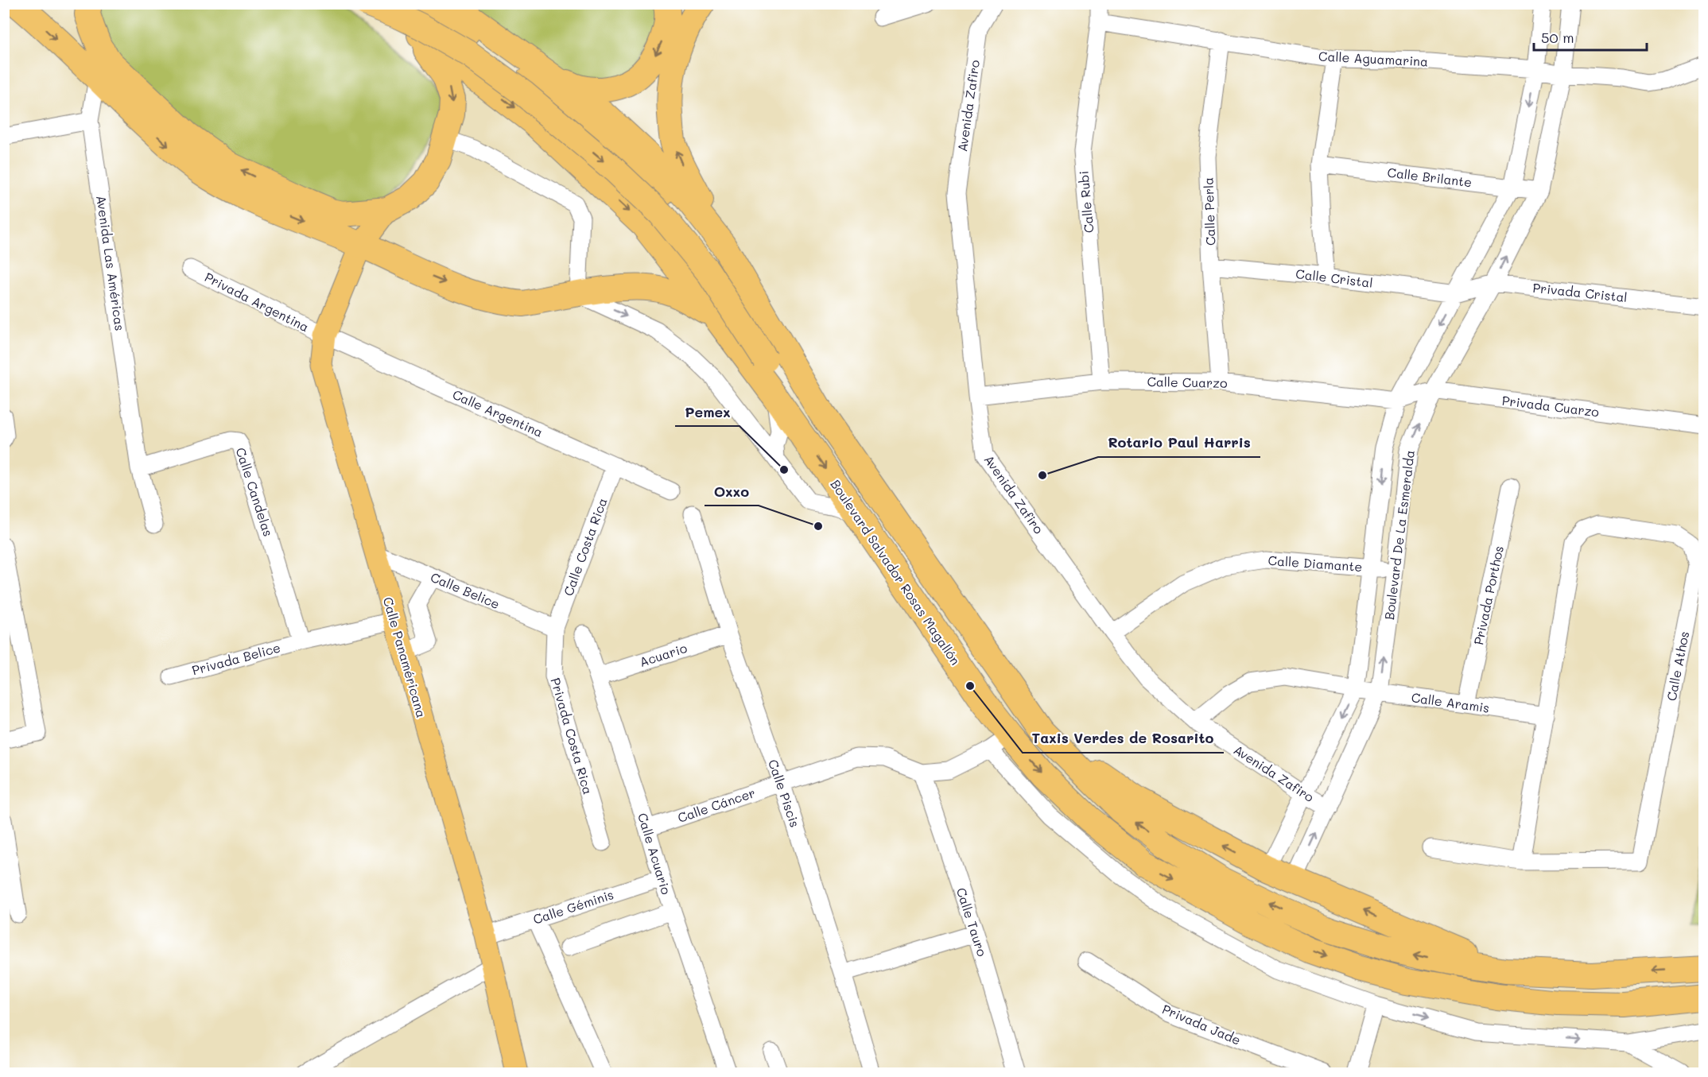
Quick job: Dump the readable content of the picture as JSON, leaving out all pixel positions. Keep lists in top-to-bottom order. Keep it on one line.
{"streets":{"highway":["Boulevard Salvador Rosas Magallón"],"main road":["Calle Panaméricana"],"street":["Calle Aguamarina","Avenida Zafiro","Calle Brilante","Calle Rubi","Calle Perla","Avenida Las Américas","Calle Cristal","Privada Cristal","Privada Argentina","Calle Cuarzo","Privada Cuarzo","Calle Argentina","Calle Candelas","Boulevard De La Esmeralda","Calle Costa Rica","Calle Diamante","Calle Belice","Privada Porthos","Acuario","Privada Belice","Calle Athos","Calle Aramis","Privada Costa Rica","Calle Piscis","Calle Cáncer","Calle Acuario","Calle Géminis","Calle Tauro","Privada Jade"]},"crossings":[["Calle Aguamarina","Calle Rubi"],["Calle Aguamarina","Calle Perla"],["Calle Aguamarina","Boulevard De La Esmeralda"],["Avenida Zafiro","Calle Cuarzo"],["Avenida Zafiro","Boulevard De La Esmeralda"],["Avenida Zafiro","Calle Diamante"],["Avenida Zafiro","Calle Aramis"],["Calle Brilante","Boulevard De La Esmeralda"],["Calle Rubi","Calle Cuarzo"],["Calle Perla","Calle Cristal"],["Calle Perla","Calle Cuarzo"],["Avenida Las Américas","Calle Candelas"],["Calle Cristal","Privada Cristal"],["Calle Cristal","Boulevard De La Esmeralda"],["Privada Cristal","Boulevard De La Esmeralda"],["Privada Argentina","Calle Argentina"],["Privada Argentina","Calle Panaméricana"],["Calle Cuarzo","Privada Cuarzo"],["Calle Cuarzo","Boulevard De La Esmeralda"],["Privada Cuarzo","Boulevard De La Esmeralda"],["Calle Argentina","Calle Costa Rica"],["Calle Argentina","Calle Panaméricana"],["Calle Candelas","Privada Belice"],["Boulevard De La Esmeralda","Calle Diamante"],["Boulevard De La Esmeralda","Calle Aramis"],["Calle Costa Rica","Calle Belice"],["Calle Costa Rica","Privada Costa Rica"],["Calle Belice","Calle Panaméricana"],["Calle Belice","Privada Costa Rica"],["Privada Porthos","Calle Aramis"],["Acuario","Calle Piscis"],["Acuario","Calle Acuario"],["Calle Panaméricana","Calle Géminis"],["Calle Athos","Calle Aramis"],["Calle Piscis","Calle Cáncer"],["Calle Cáncer","Calle Acuario"],["Calle Cáncer","Calle Tauro"],["Calle Acuario","Calle Géminis"]],"places":["Pemex","Rotario Paul Harris","Oxxo","Taxis Verdes de Rosarito"],"scale_bar":"50 m"}
